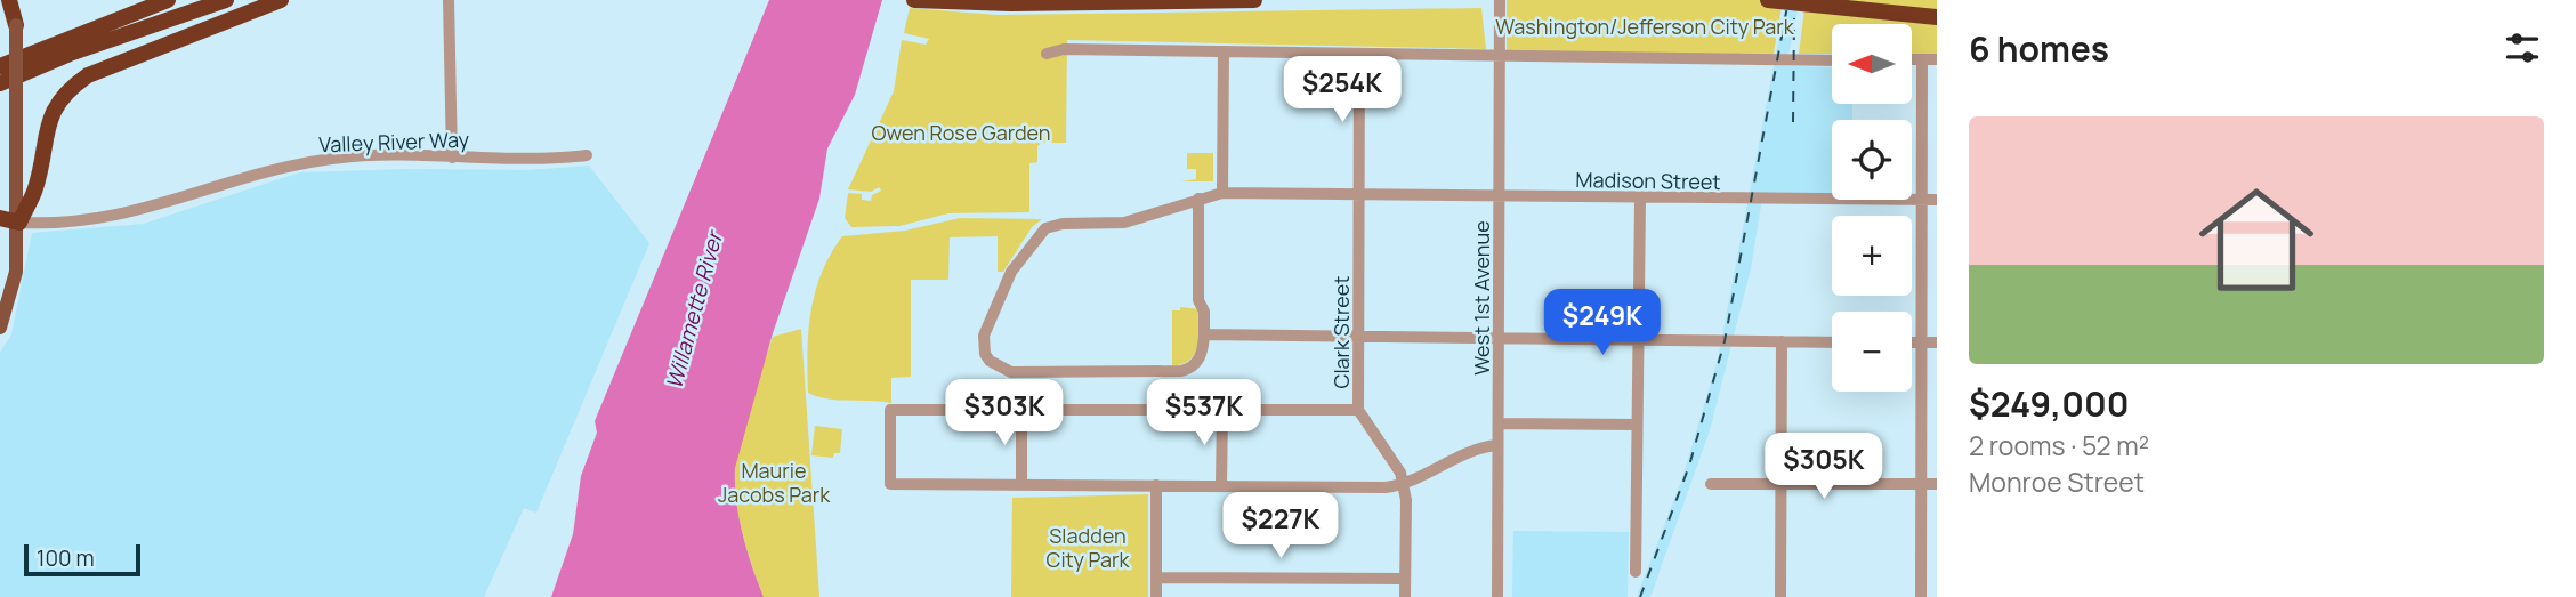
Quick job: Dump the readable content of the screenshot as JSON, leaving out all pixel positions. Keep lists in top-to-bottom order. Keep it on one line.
{"streets":{"street":["Valley River Way","Madison Street","West 1st Avenue","Clark Street"]},"crossings":[["Madison Street","West 1st Avenue"],["Madison Street","Clark Street"]],"water":["Willamette River"],"parks":["Washington/Jefferson City Park","Owen Rose Garden","Maurie Jacobs Park","Sladden City Park"],"scale_bar":"100 m","north":"left","page":{"heading":"6 homes","map_buttons":["+","−"],"price":["$254K","$249K","$303K","$537K","$305K","$227K"],"list":[{"name":"$249,000","note":"2 rooms · 52 m² · Monroe Street"}],"scale":"100 m"}}
